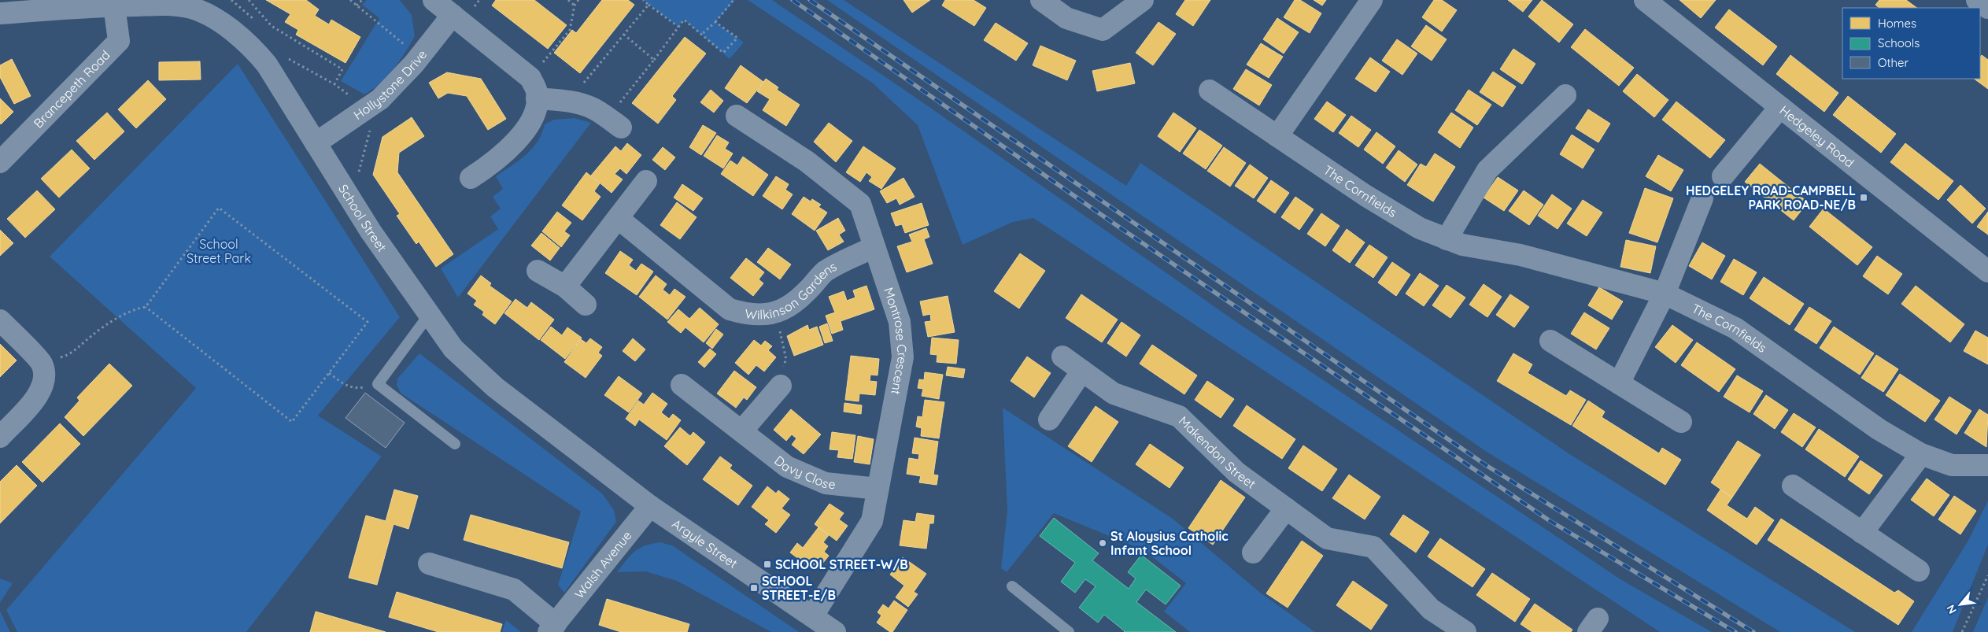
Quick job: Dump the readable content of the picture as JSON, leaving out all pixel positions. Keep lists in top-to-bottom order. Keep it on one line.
{"streets":{"street":["Hollystone Drive","Brancepeth Road","Hedgeley Road","The Cornfields","School Street","Wilkinson Gardens","Montrose Crescent","Makendon Street","Davy Close","Argyle Street","Walsh Avenue"]},"crossings":[["Hollystone Drive","School Street"],["Brancepeth Road","School Street"],["School Street","Argyle Street"],["Wilkinson Gardens","Montrose Crescent"],["Montrose Crescent","Davy Close"],["Montrose Crescent","Argyle Street"],["Argyle Street","Walsh Avenue"]],"parks":["School Street Park"],"places":{"transit":["HEDGELEY ROAD-CAMPBELL PARK ROAD-NE/B","SCHOOL STREET-W/B","SCHOOL STREET-E/B"],"other":["St Aloysius Catholic Infant School"]},"legend":["Homes","Schools","Other"],"north":"bottom left"}
